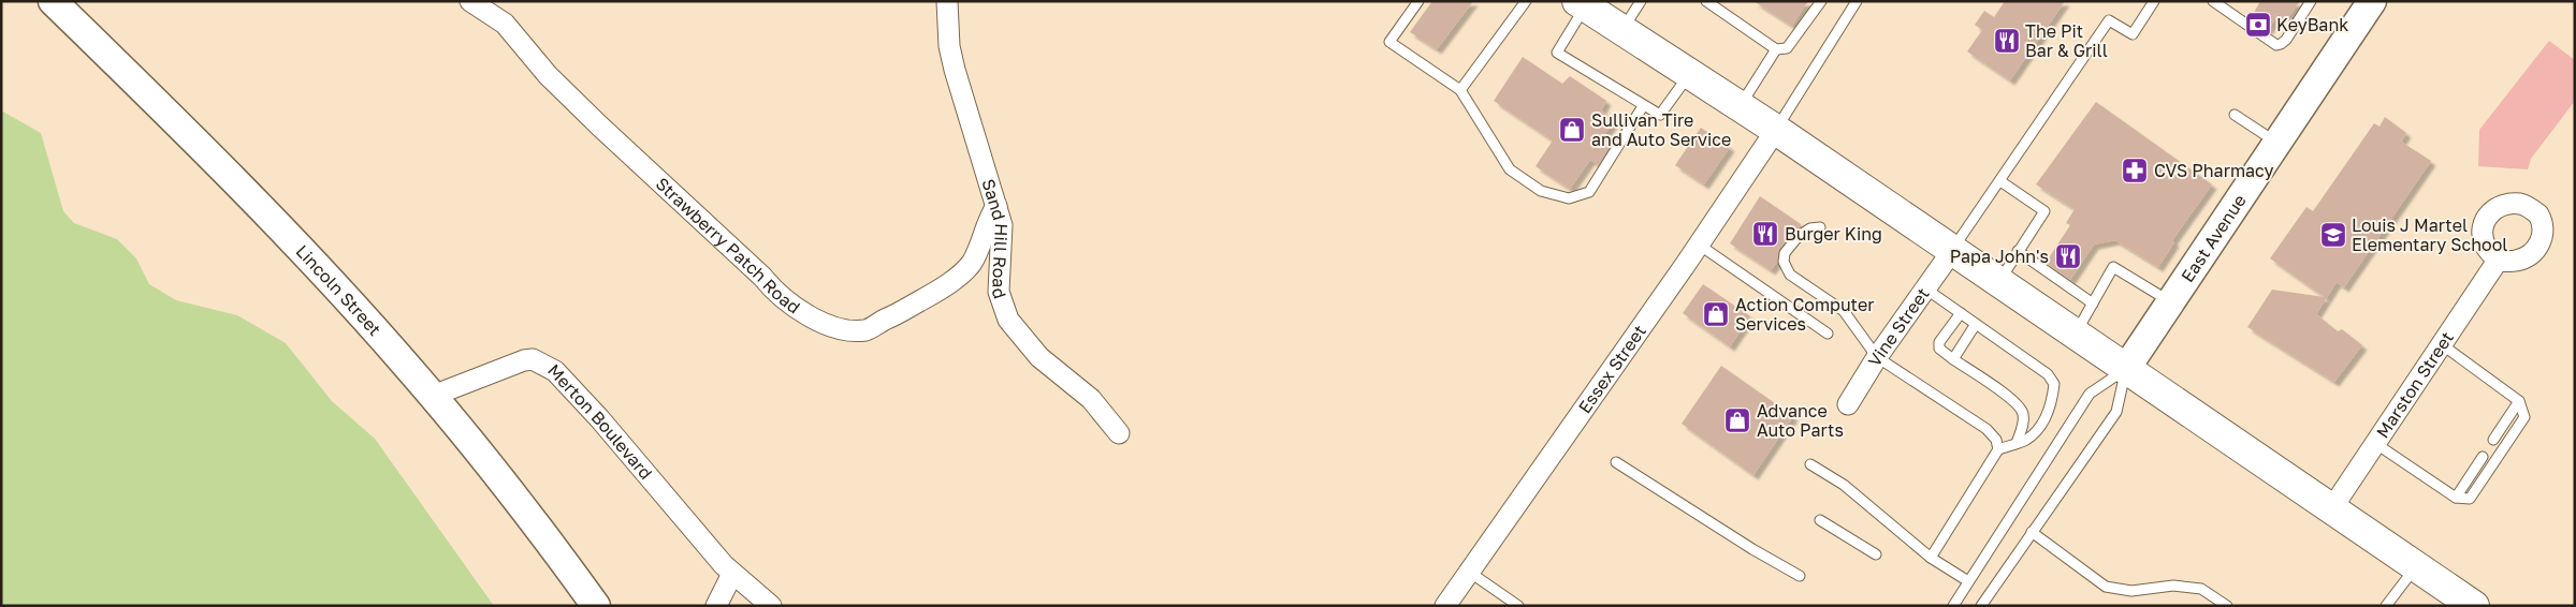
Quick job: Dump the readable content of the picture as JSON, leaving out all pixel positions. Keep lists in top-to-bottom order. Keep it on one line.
{"streets":{"main road":["East Avenue","Lincoln Street"],"street":["Sand Hill Road","Strawberry Patch Road","Vine Street","Essex Street","Marston Street","Merton Boulevard"]},"crossings":[["Sand Hill Road","Strawberry Patch Road"],["Lincoln Street","Merton Boulevard"]],"places":{"bank":["KeyBank"],"restaurant":["The Pit Bar & Grill","Burger King","Papa John's"],"shop":["Sullivan Tire and Auto Service","Action Computer Services","Advance Auto Parts"],"pharmacy":["CVS Pharmacy"],"school or university":["Louis J Martel Elementary School"]}}
